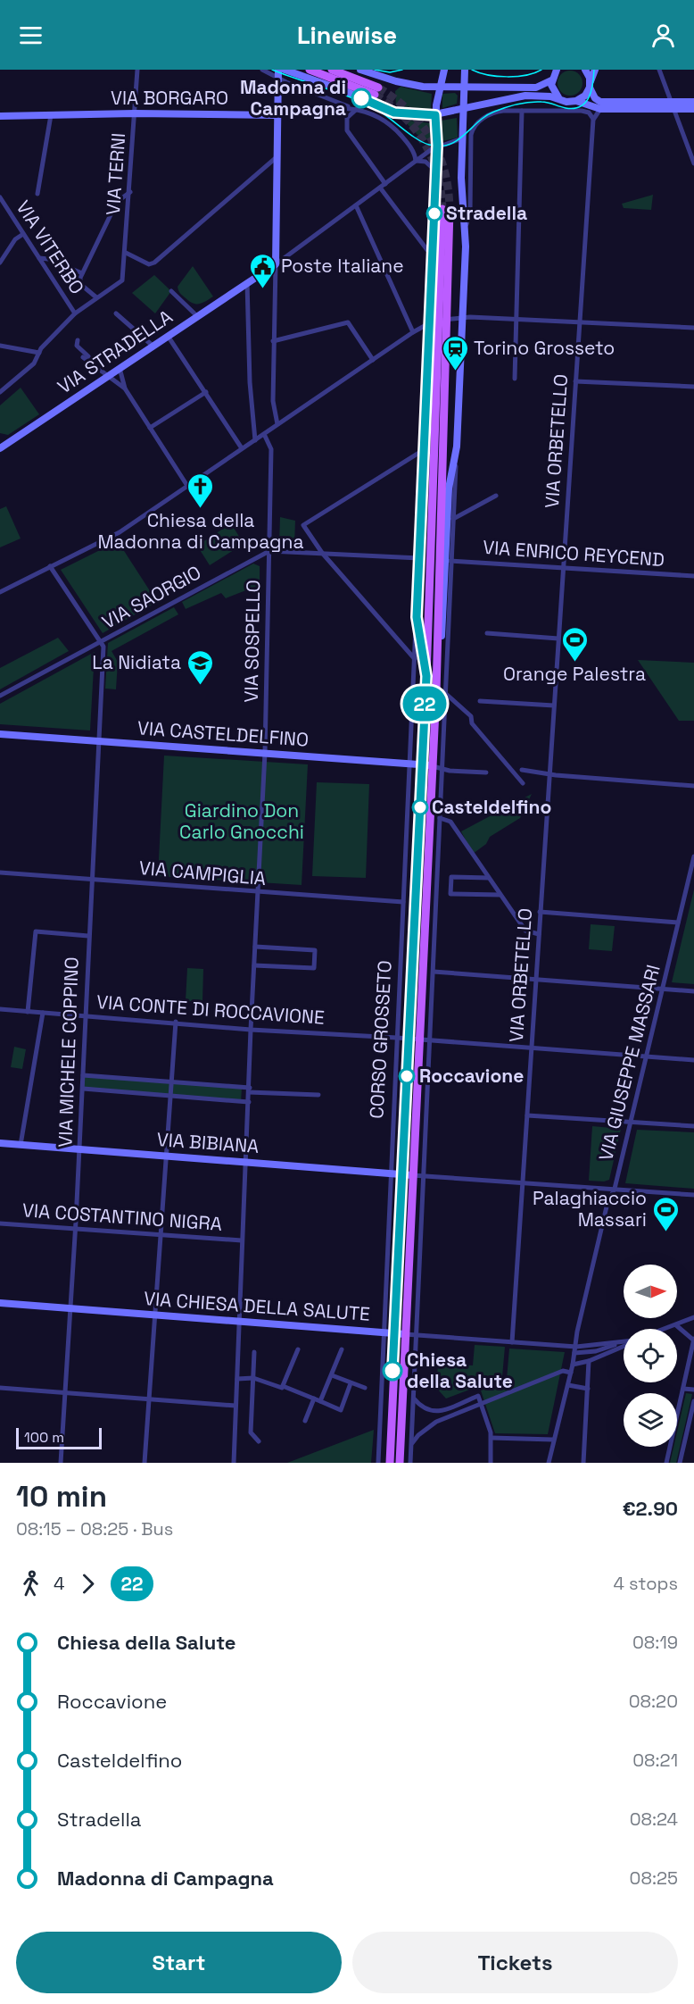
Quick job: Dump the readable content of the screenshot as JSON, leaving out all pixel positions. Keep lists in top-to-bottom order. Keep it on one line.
{"streets":{"main road":["CORSO GROSSETO"],"street":["VIA BORGARO","VIA TERNI","VIA VITERBO","VIA STRADELLA","VIA ORBETELLO","VIA ENRICO REYCEND","VIA SAORGIO","VIA SOSPELLO","VIA CASTELDELFINO","VIA CAMPIGLIA","VIA CONTE DI ROCCAVIONE","VIA MICHELE COPPINO","VIA GIUSEPPE MASSARI","VIA BIBIANA","VIA COSTANTINO NIGRA","VIA CHIESA DELLA SALUTE"]},"crossings":[["VIA BORGARO","VIA TERNI"],["VIA BORGARO","VIA STRADELLA"],["VIA STRADELLA","CORSO GROSSETO"],["VIA ORBETELLO","VIA ENRICO REYCEND"],["VIA ORBETELLO","VIA CONTE DI ROCCAVIONE"],["VIA ORBETELLO","VIA CHIESA DELLA SALUTE"],["VIA ENRICO REYCEND","CORSO GROSSETO"],["VIA SAORGIO","VIA SOSPELLO"],["VIA SAORGIO","VIA MICHELE COPPINO"],["VIA SOSPELLO","VIA CASTELDELFINO"],["VIA SOSPELLO","VIA CAMPIGLIA"],["VIA SOSPELLO","VIA CONTE DI ROCCAVIONE"],["VIA SOSPELLO","VIA BIBIANA"],["VIA SOSPELLO","VIA COSTANTINO NIGRA"],["VIA SOSPELLO","VIA CHIESA DELLA SALUTE"],["VIA CASTELDELFINO","CORSO GROSSETO"],["VIA CASTELDELFINO","VIA MICHELE COPPINO"],["VIA CAMPIGLIA","CORSO GROSSETO"],["VIA CAMPIGLIA","VIA MICHELE COPPINO"],["VIA CONTE DI ROCCAVIONE","CORSO GROSSETO"],["VIA CONTE DI ROCCAVIONE","VIA MICHELE COPPINO"],["VIA CONTE DI ROCCAVIONE","VIA GIUSEPPE MASSARI"],["CORSO GROSSETO","VIA BIBIANA"],["CORSO GROSSETO","VIA CHIESA DELLA SALUTE"],["VIA MICHELE COPPINO","VIA BIBIANA"],["VIA MICHELE COPPINO","VIA COSTANTINO NIGRA"],["VIA MICHELE COPPINO","VIA CHIESA DELLA SALUTE"],["VIA GIUSEPPE MASSARI","VIA CHIESA DELLA SALUTE"]],"parks":["Giardino Don Carlo Gnocchi"],"places":{"other":["Madonna di Campagna","Stradella","Casteldelfino","Roccavione","Chiesa della Salute"],"public building":["Poste Italiane"],"station":["Torino Grosseto"],"church":["Chiesa della Madonna di Campagna"],"sports":["Orange Palestra","Palaghiaccio Massari"],"school or university":["La Nidiata"]},"lines":["bus line 22"],"scale_bar":"100 m","north":"right","page":{"header":"Linewise","on_map":"22","scale":"100 m","heading":["10 min","08:15 – 08:25 · Bus","€2.90"],"legs":["4","22","4 stops"],"list":[{"name":"Chiesa della Salute","value":"08:19"},{"name":"Roccavione","value":"08:20"},{"name":"Casteldelfino","value":"08:21"},{"name":"Stradella","value":"08:24"},{"name":"Madonna di Campagna","value":"08:25"}],"buttons":["Start","Tickets"]}}
